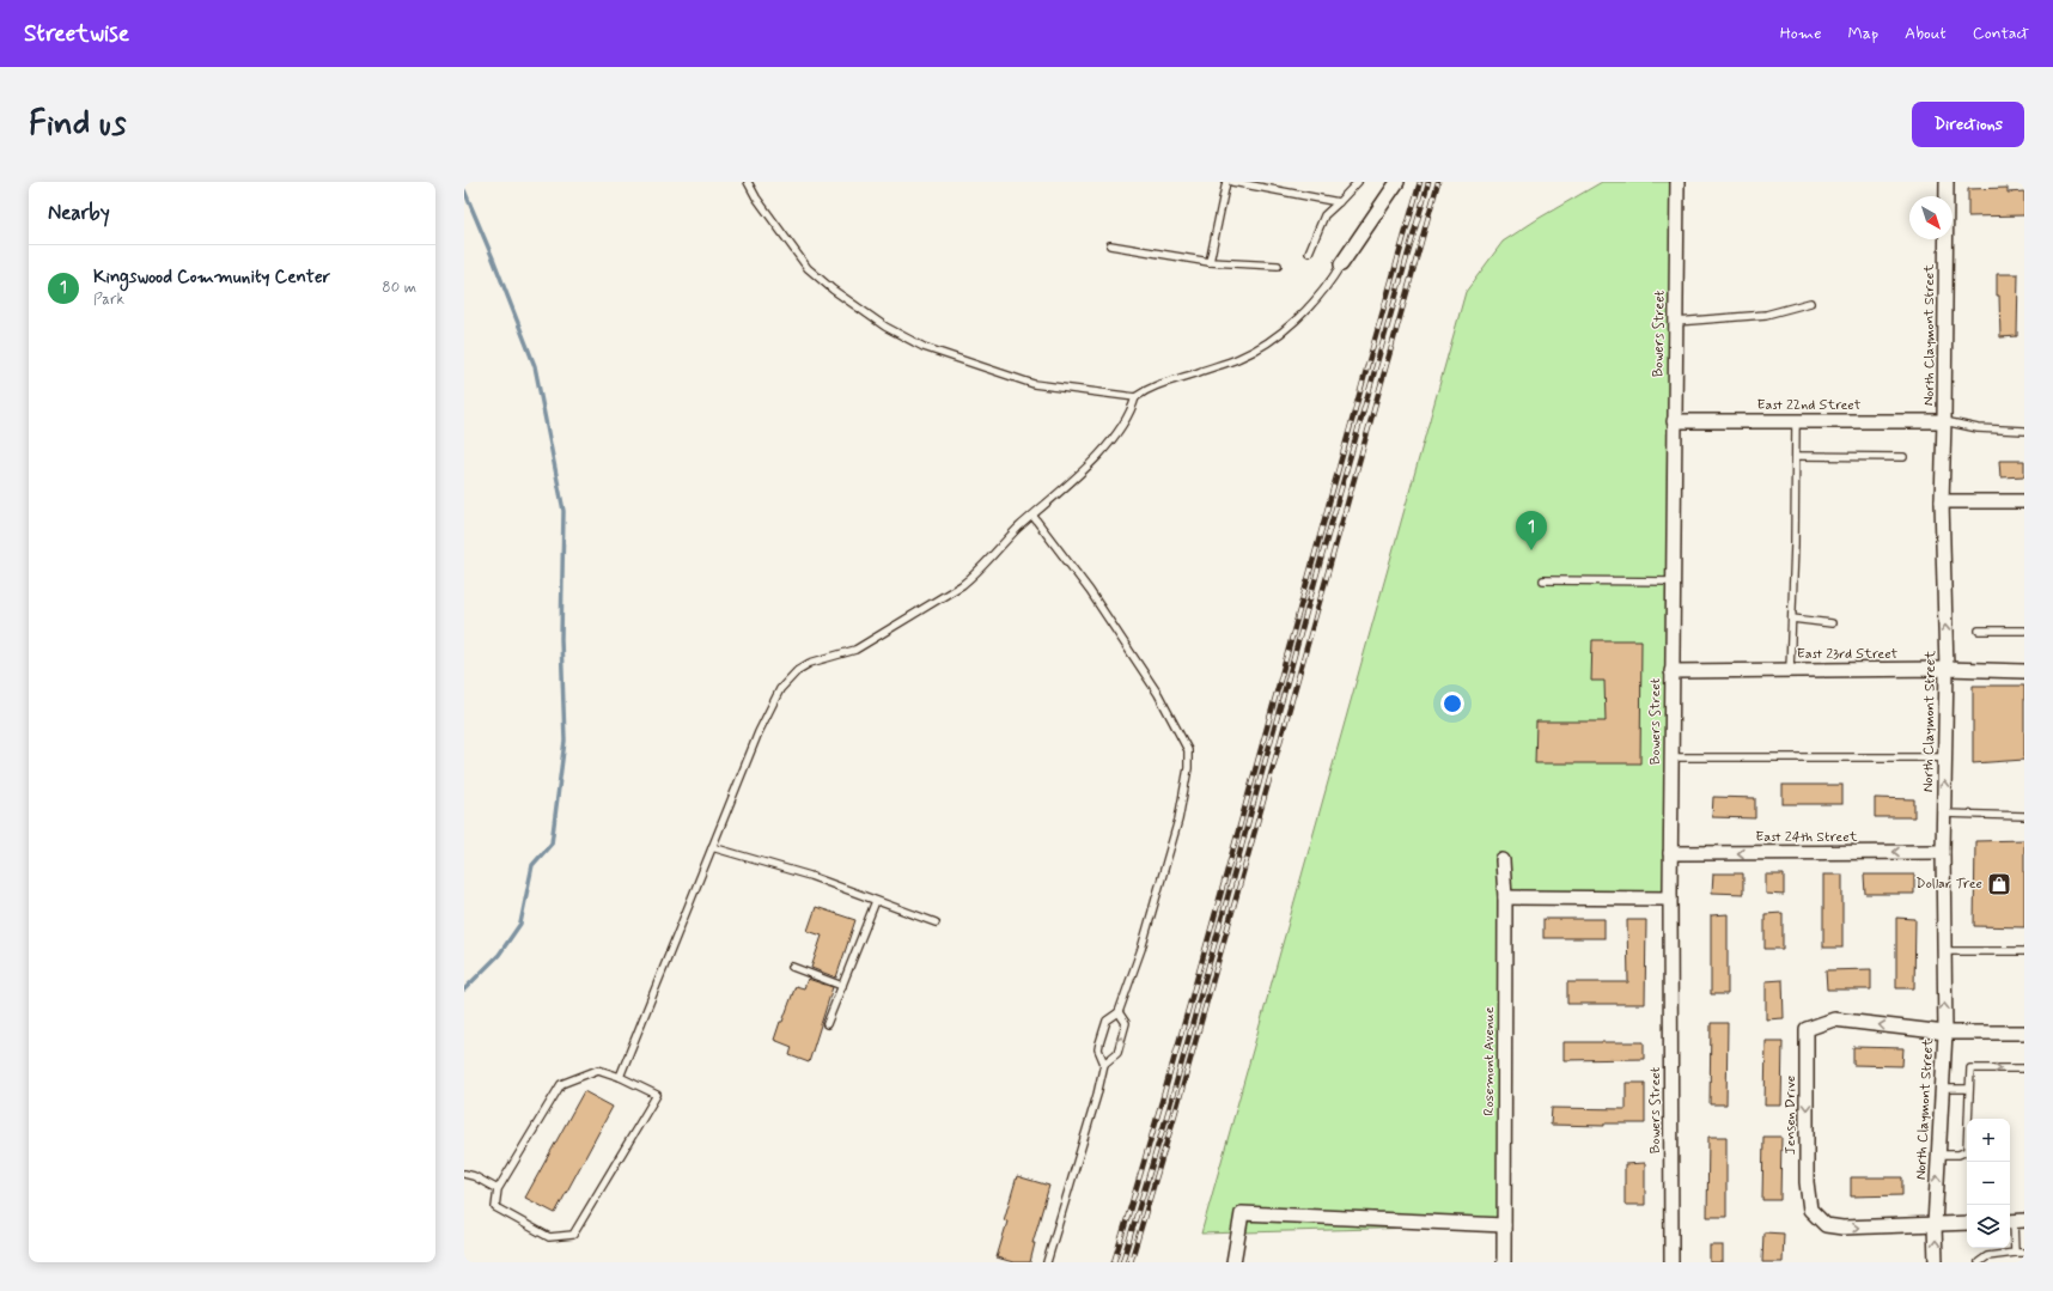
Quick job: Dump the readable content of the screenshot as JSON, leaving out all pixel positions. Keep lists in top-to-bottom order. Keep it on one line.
{"streets":{"street":["Bowers Street","North Claymont Street","East 22nd Street","East 23rd Street","East 24th Street","Rosemont Avenue","Jensen Drive"]},"crossings":[["Bowers Street","East 22nd Street"],["Bowers Street","East 23rd Street"],["Bowers Street","East 24th Street"],["North Claymont Street","East 22nd Street"],["North Claymont Street","East 23rd Street"],["North Claymont Street","East 24th Street"],["North Claymont Street","Jensen Drive"]],"one_way":["North Claymont Street","East 24th Street"],"places":{"shop":["Dollar Tree"]},"north":"bottom right","page":{"header":"Streetwise","nav":["Home","Map","About","Contact"],"buttons":"Directions","title":"Find us","heading":"Nearby","list":[{"mark":"1","name":"Kingswood Community Center","note":"Park","value":"80 m"}],"pins":"1","map_buttons":["+","−"]}}
